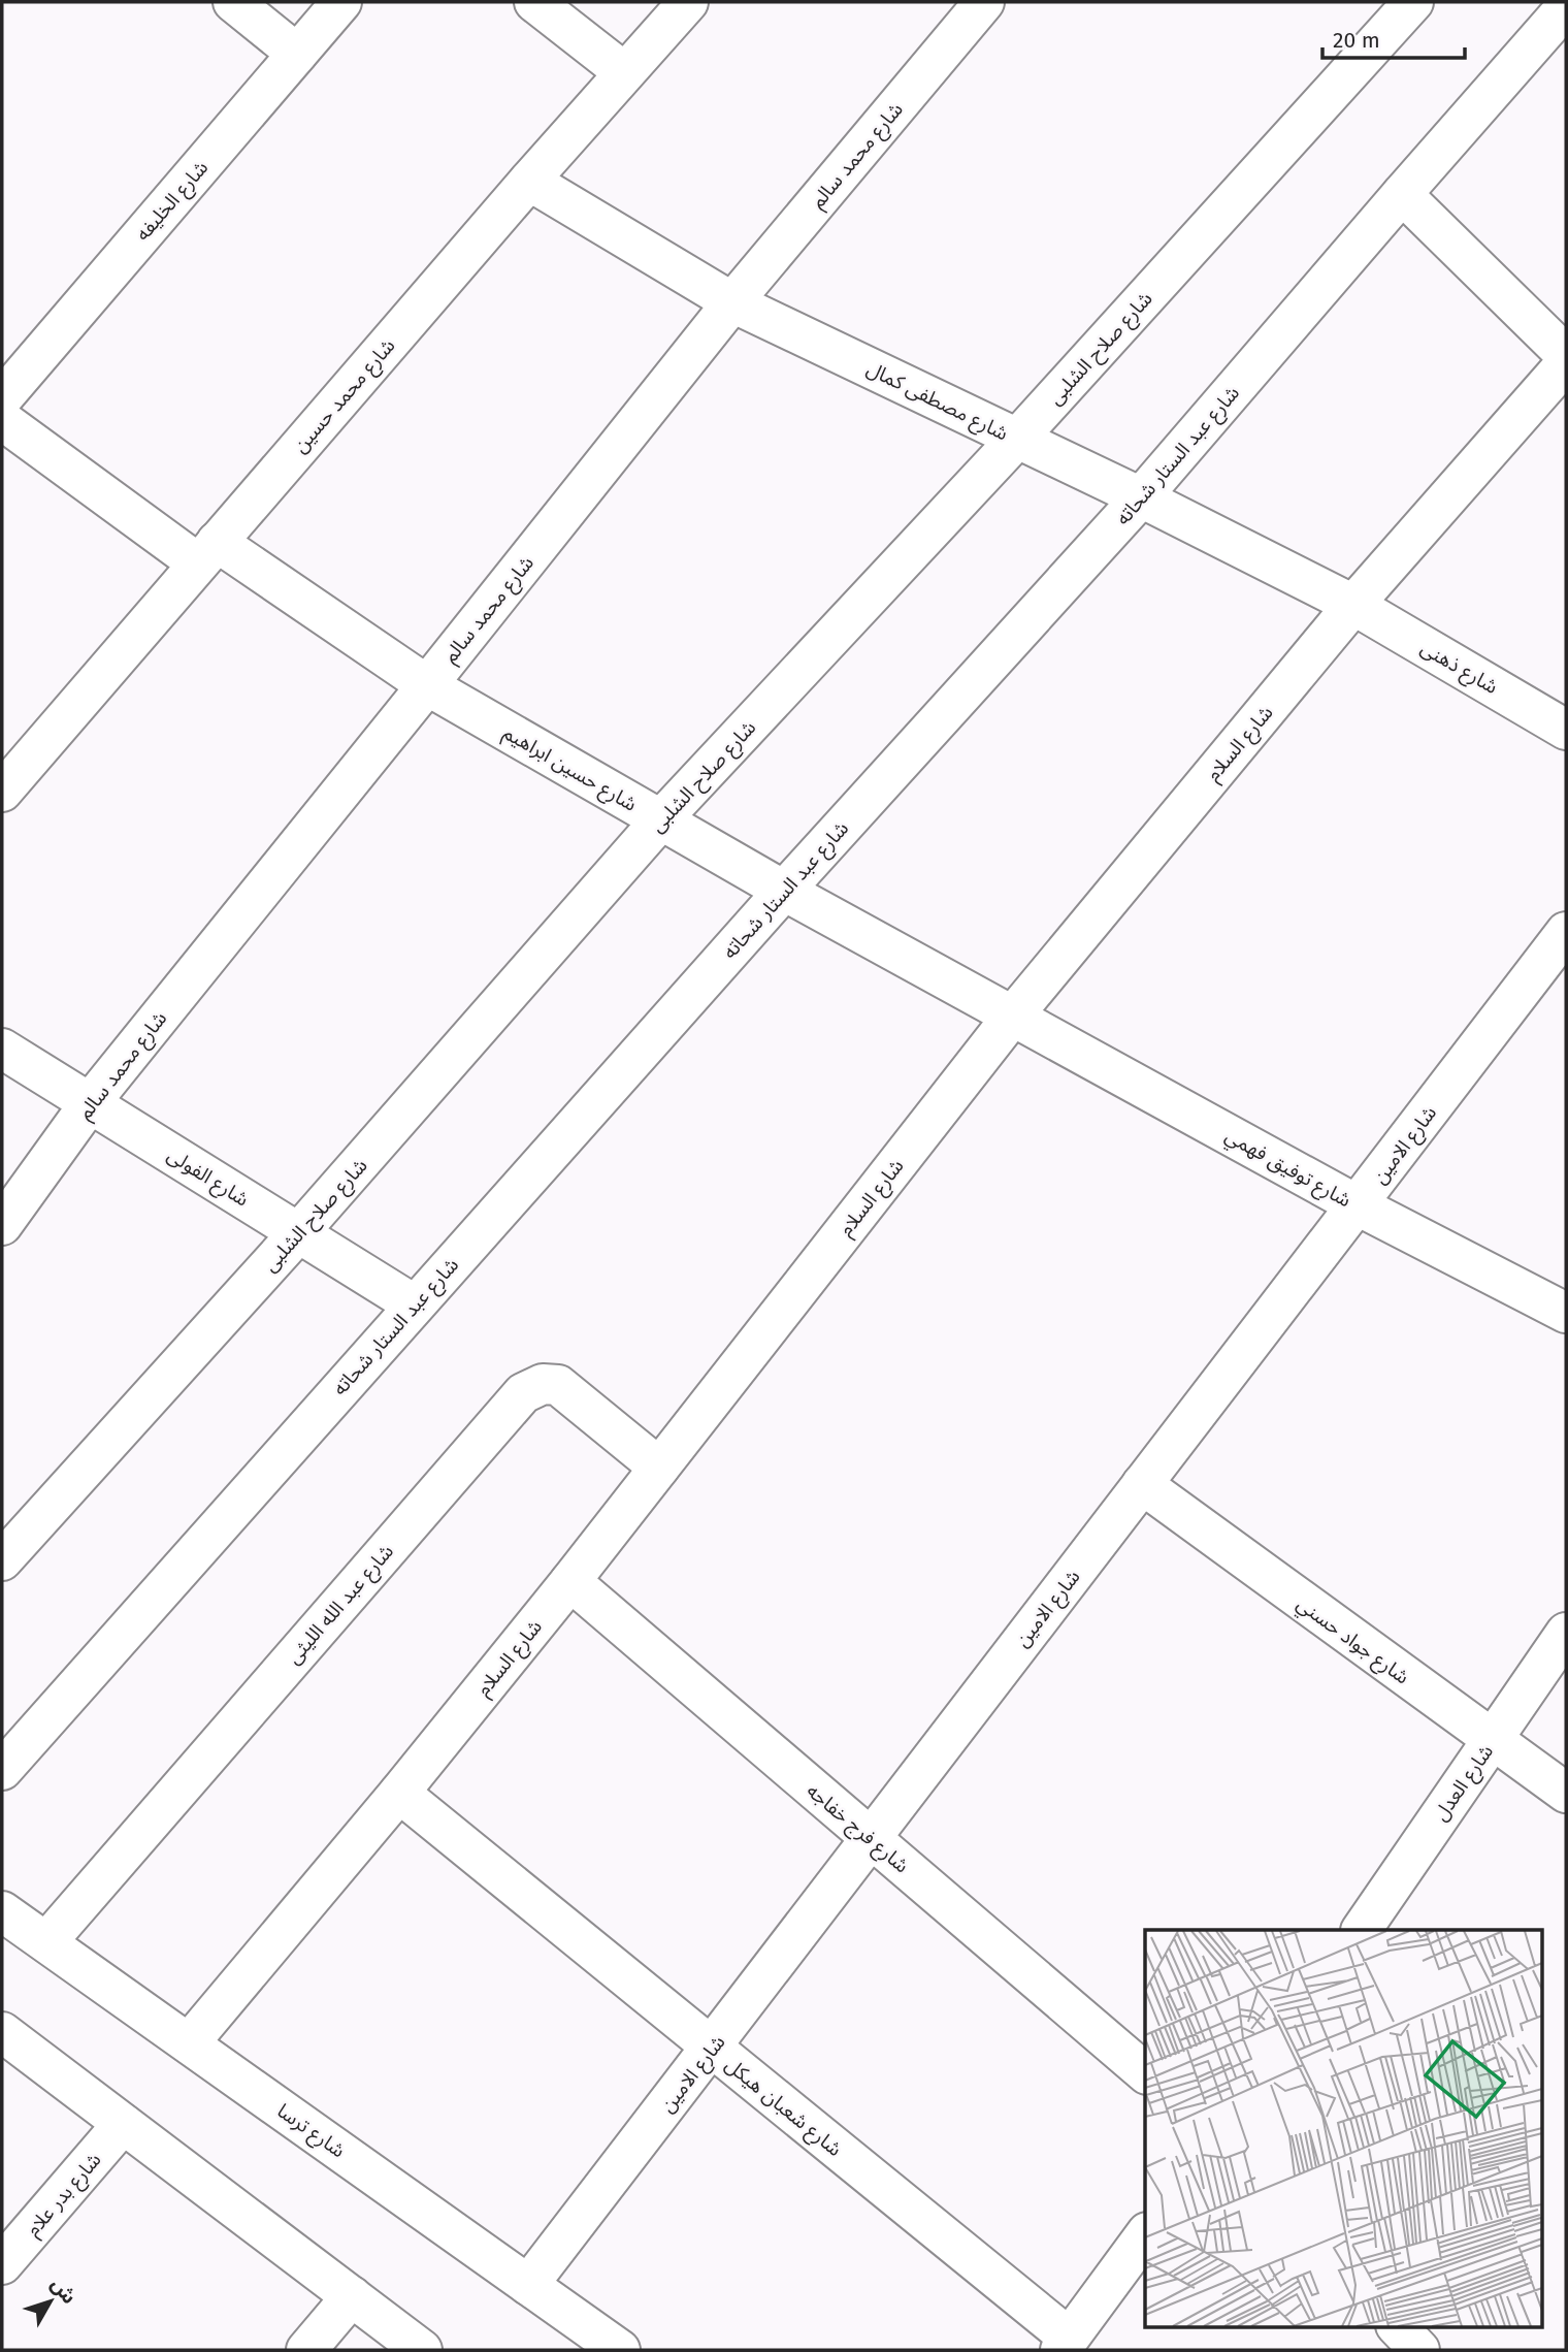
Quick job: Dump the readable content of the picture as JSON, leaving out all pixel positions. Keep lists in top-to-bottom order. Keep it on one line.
{"streets":{"street":["شارع محمد سالم","شارع الخليفه","شارع صلاح الشلبى","شارع محمد حسين","شارع مصطفى كمال","شارع عبد الستار شحاته","شارع ذهنى","شارع السلام","شارع حسين ابراهيم","شارع الامين","شارع توفيق فهمي","شارع الفولى","شارع عبد الله الليثى","شارع جواد حسني","شارع العدل","شارع فرج خفاجه","شارع شعبان هيكل","شارع ترسا","شارع بدر علام"]},"crossings":[["شارع محمد سالم","شارع مصطفى كمال"],["شارع محمد سالم","شارع حسين ابراهيم"],["شارع محمد سالم","شارع الفولى"],["شارع صلاح الشلبى","شارع مصطفى كمال"],["شارع صلاح الشلبى","شارع حسين ابراهيم"],["شارع صلاح الشلبى","شارع الفولى"],["شارع محمد حسين","شارع مصطفى كمال"],["شارع محمد حسين","شارع حسين ابراهيم"],["شارع مصطفى كمال","شارع عبد الستار شحاته"],["شارع مصطفى كمال","شارع ذهنى"],["شارع مصطفى كمال","شارع السلام"],["شارع عبد الستار شحاته","شارع حسين ابراهيم"],["شارع عبد الستار شحاته","شارع الفولى"],["شارع ذهنى","شارع السلام"],["شارع السلام","شارع حسين ابراهيم"],["شارع السلام","شارع توفيق فهمي"],["شارع السلام","شارع عبد الله الليثى"],["شارع السلام","شارع فرج خفاجه"],["شارع السلام","شارع شعبان هيكل"],["شارع السلام","شارع ترسا"],["شارع حسين ابراهيم","شارع توفيق فهمي"],["شارع الامين","شارع توفيق فهمي"],["شارع الامين","شارع جواد حسني"],["شارع الامين","شارع فرج خفاجه"],["شارع الامين","شارع شعبان هيكل"],["شارع الامين","شارع ترسا"],["شارع عبد الله الليثى","شارع ترسا"],["شارع جواد حسني","شارع العدل"]],"scale_bar":"20 m","north":"top right"}
